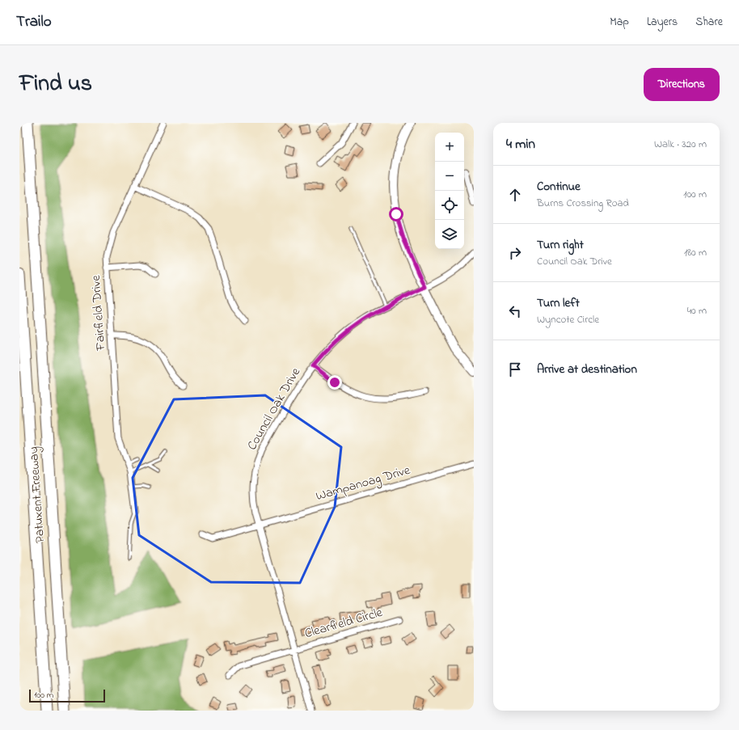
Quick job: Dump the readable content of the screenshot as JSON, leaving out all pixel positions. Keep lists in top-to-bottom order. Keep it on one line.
{"streets":{"highway":["Patuxent Freeway"],"street":["Fairfield Drive","Council Oak Drive","Wampanoag Drive","Clearfield Circle"]},"crossings":[["Council Oak Drive","Wampanoag Drive"],["Council Oak Drive","Clearfield Circle"]],"scale_bar":"100 m","page":{"header":"Trailo","nav":["Map","Layers","Share"],"title":"Find us","buttons":"Directions","heading":["4 min","Walk · 320 m"],"map_buttons":["+","−"],"list":[["Continue","Burns Crossing Road","100 m"],["Turn right","Council Oak Drive","180 m"],["Turn left","Wyncote Circle","40 m"],"Arrive at destination"],"scale":"100 m"}}
